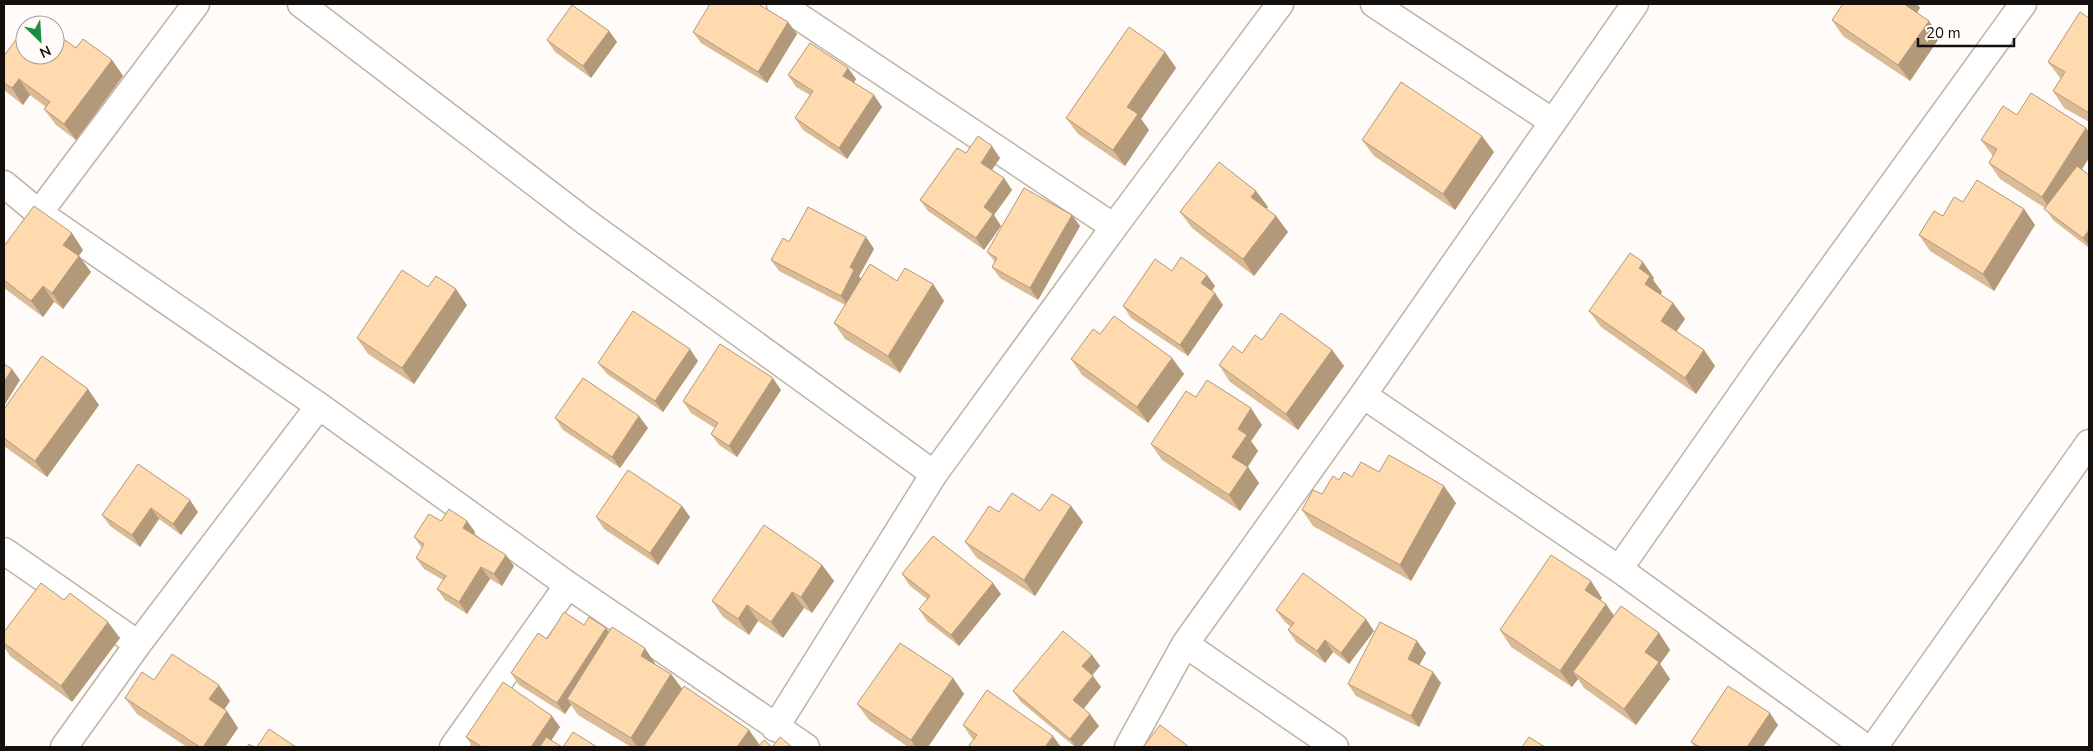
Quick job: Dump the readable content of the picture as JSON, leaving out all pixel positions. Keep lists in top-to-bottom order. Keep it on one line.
{"scale_bar":"20 m","north":"bottom right"}
